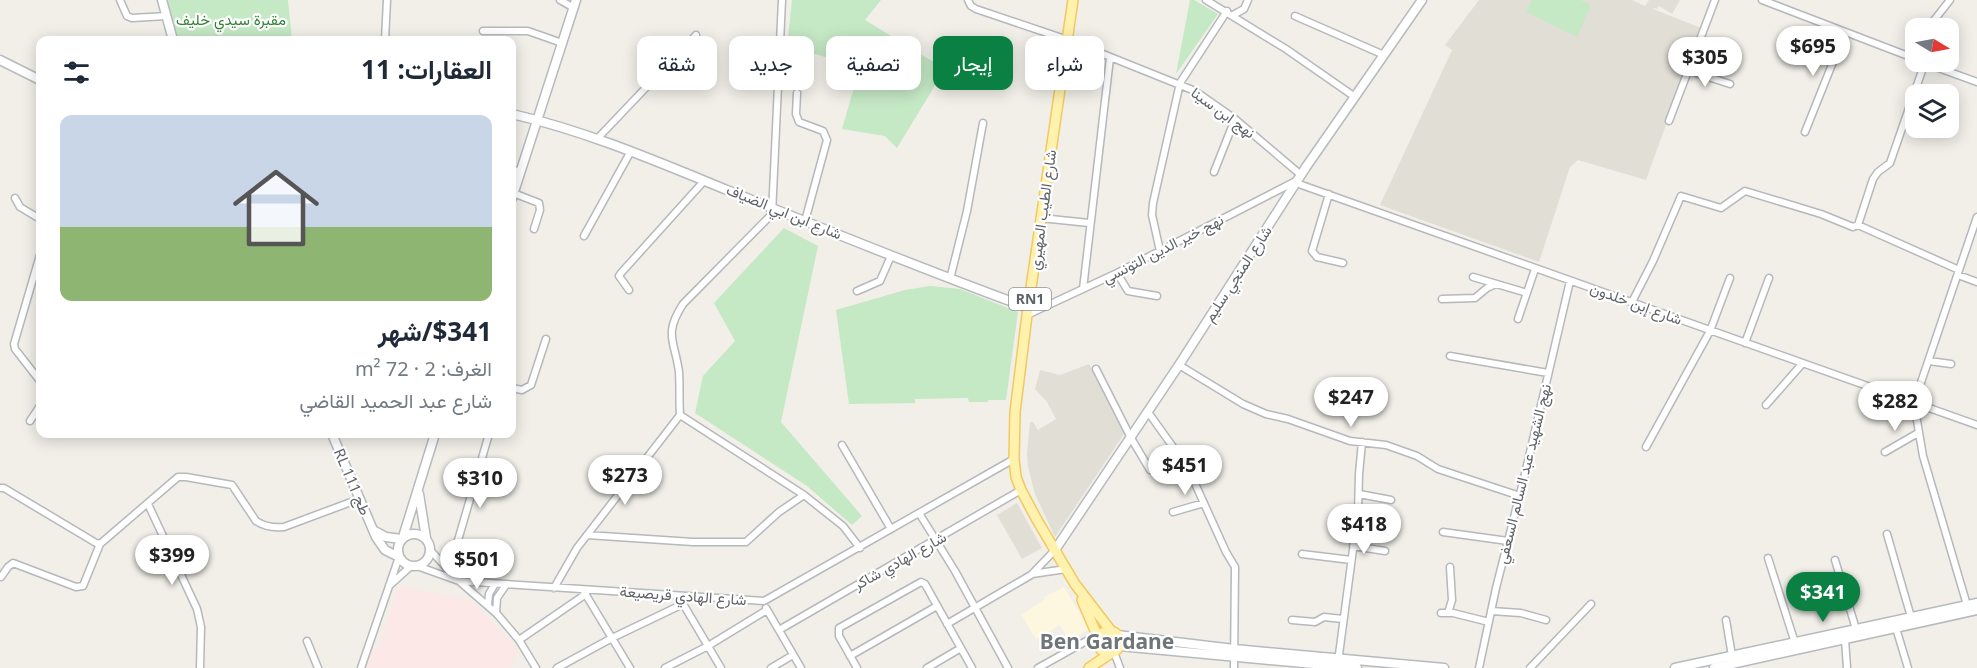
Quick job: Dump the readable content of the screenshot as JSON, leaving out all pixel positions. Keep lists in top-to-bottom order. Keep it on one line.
{"streets":{"main road":["شارع الطيب المهيري","RN1"],"street":["نهج ابن سينا","شارع ابن ابي الضياف","نهج خير الدين التونسي","شارع المنجي سليم","شارع إبن خلدون","نهج الشهيد عبد السالم السعفي","RL طج 111","شارع الهادي شاكر","شارع الهادي قريصيعة"]},"crossings":[["نهج ابن سينا","نهج خير الدين التونسي"],["نهج ابن سينا","شارع المنجي سليم"],["نهج ابن سينا","شارع إبن خلدون"],["شارع الطيب المهيري","شارع ابن ابي الضياف"],["شارع الطيب المهيري","نهج خير الدين التونسي"],["شارع الطيب المهيري","شارع المنجي سليم"],["شارع الطيب المهيري","RN1"],["شارع الطيب المهيري","شارع الهادي شاكر"],["شارع الطيب المهيري","شارع الهادي قريصيعة"],["شارع ابن ابي الضياف","نهج خير الدين التونسي"],["نهج خير الدين التونسي","شارع المنجي سليم"],["نهج خير الدين التونسي","شارع إبن خلدون"],["شارع المنجي سليم","شارع إبن خلدون"],["شارع إبن خلدون","نهج الشهيد عبد السالم السعفي"]],"districts":["Ben Gardane"],"parks":["مقبرة سيدي خليف"],"north":"right","page":{"price":["$695","$305","$247","$282","$451","$273","$310","$418","$399","$501","$341"],"chip":["شراء","إيجار","تصفية","جديد","شقة"],"heading":"العقارات: 11","list":[{"name":"$341/شهر","note":"الغرف: 2 · 72 m² · شارع عبد الحميد القاضي"}]}}
